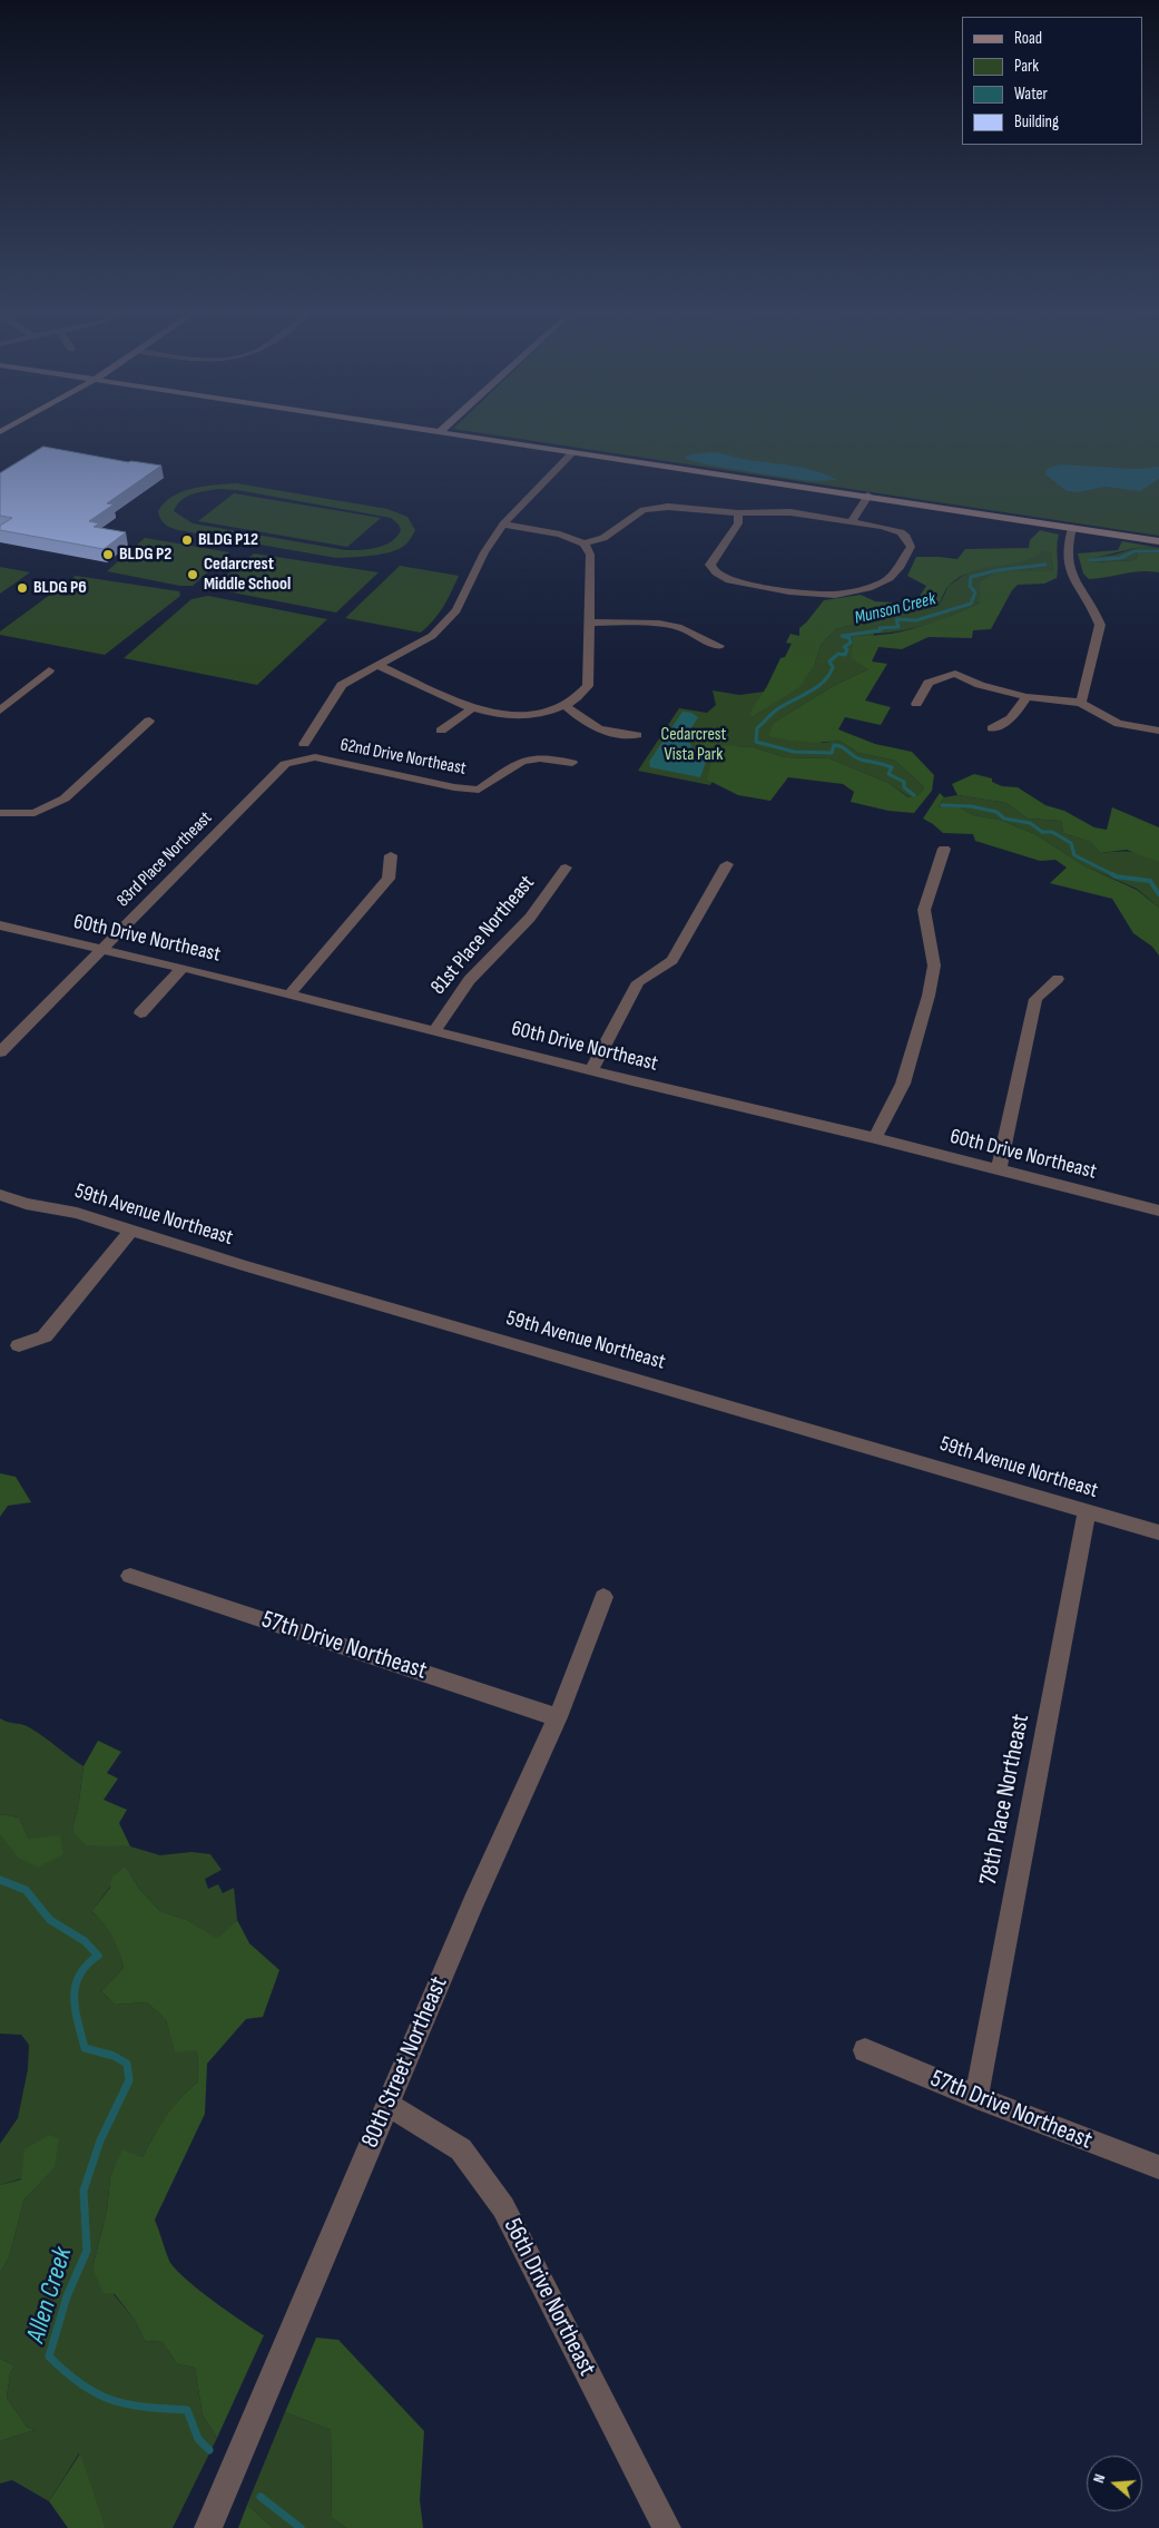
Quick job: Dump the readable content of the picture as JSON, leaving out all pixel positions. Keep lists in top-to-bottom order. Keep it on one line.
{"streets":{"street":["62nd Drive Northeast","83rd Place Northeast","81st Place Northeast","60th Drive Northeast","59th Avenue Northeast","57th Drive Northeast","78th Place Northeast","80th Street Northeast","56th Drive Northeast"]},"crossings":[["62nd Drive Northeast","83rd Place Northeast"],["83rd Place Northeast","60th Drive Northeast"],["81st Place Northeast","60th Drive Northeast"],["59th Avenue Northeast","78th Place Northeast"],["57th Drive Northeast","78th Place Northeast"],["57th Drive Northeast","80th Street Northeast"],["80th Street Northeast","56th Drive Northeast"]],"water":["Munson Creek","Allen Creek"],"parks":["Cedarcrest Vista Park"],"places":["BLDG P12","BLDG P2","Cedarcrest Middle School","BLDG P6"],"legend":["Road","Park","Water","Building"],"north":"left"}
